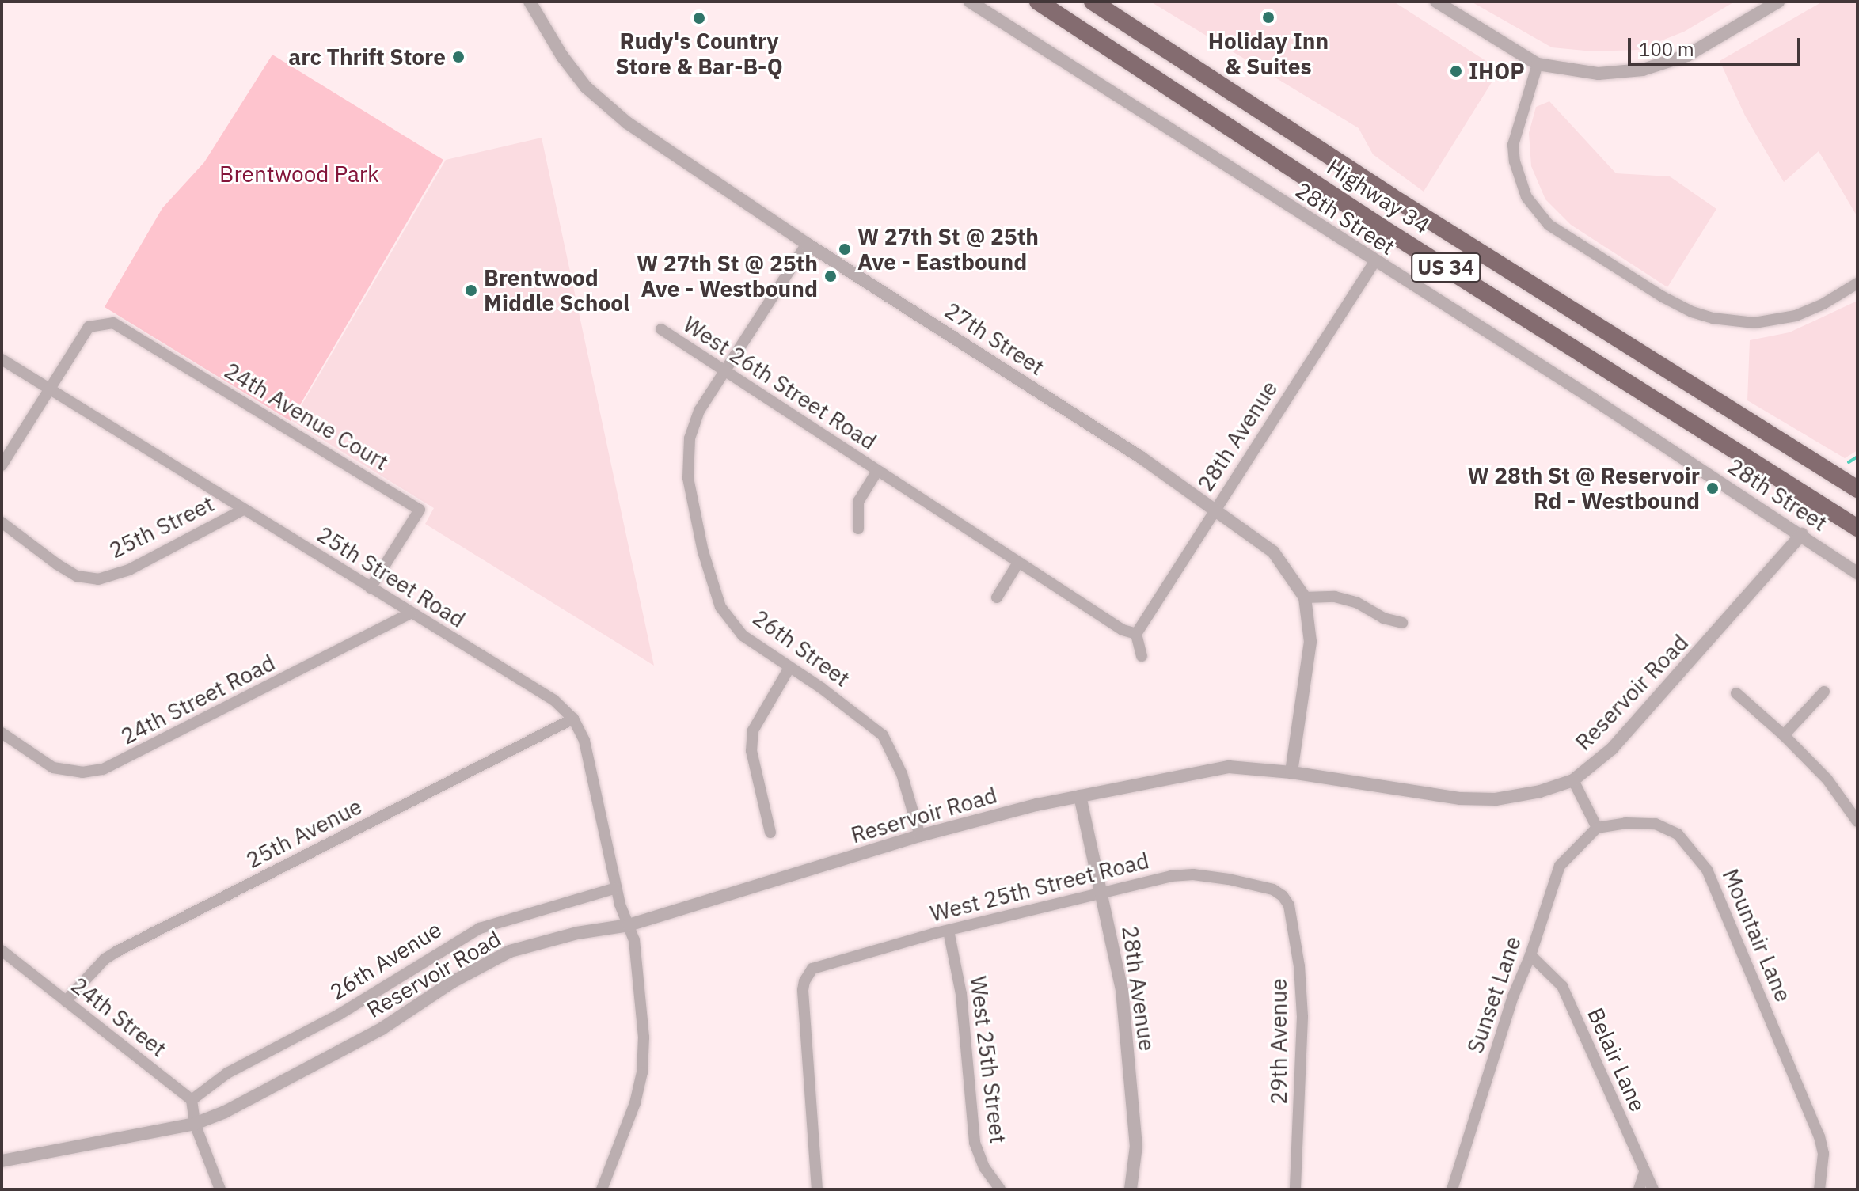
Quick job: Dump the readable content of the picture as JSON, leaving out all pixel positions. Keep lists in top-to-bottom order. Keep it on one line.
{"streets":{"highway":["Highway 34","US 34"],"street":["28th Street","27th Street","West 26th Street Road","24th Avenue Court","28th Avenue","25th Street","25th Street Road","26th Street","Reservoir Road","24th Street Road","25th Avenue","West 25th Street Road","Mountair Lane","26th Avenue","Sunset Lane","24th Street","29th Avenue","West 25th Street","Belair Lane"]},"crossings":[["28th Street","28th Avenue"],["28th Street","Reservoir Road"],["27th Street","28th Avenue"],["27th Street","Reservoir Road"],["West 26th Street Road","28th Avenue"],["West 26th Street Road","26th Street"],["24th Avenue Court","25th Street Road"],["28th Avenue","Reservoir Road"],["28th Avenue","West 25th Street Road"],["25th Street","25th Street Road"],["25th Street Road","Reservoir Road"],["25th Street Road","24th Street Road"],["25th Street Road","25th Avenue"],["25th Street Road","26th Avenue"],["26th Street","Reservoir Road"],["25th Avenue","24th Street"],["West 25th Street Road","29th Avenue"],["West 25th Street Road","West 25th Street"],["Mountair Lane","Sunset Lane"],["26th Avenue","24th Street"],["Sunset Lane","Belair Lane"]],"parks":["Brentwood Park"],"places":["Holiday Inn & Suites","Rudy's Country Store & Bar-B-Q","arc Thrift Store","IHOP","W 27th St @ 25th Ave - Eastbound","W 27th St @ 25th Ave - Westbound","Brentwood Middle School","W 28th St @ Reservoir Rd - Westbound"],"scale_bar":"100 m"}
